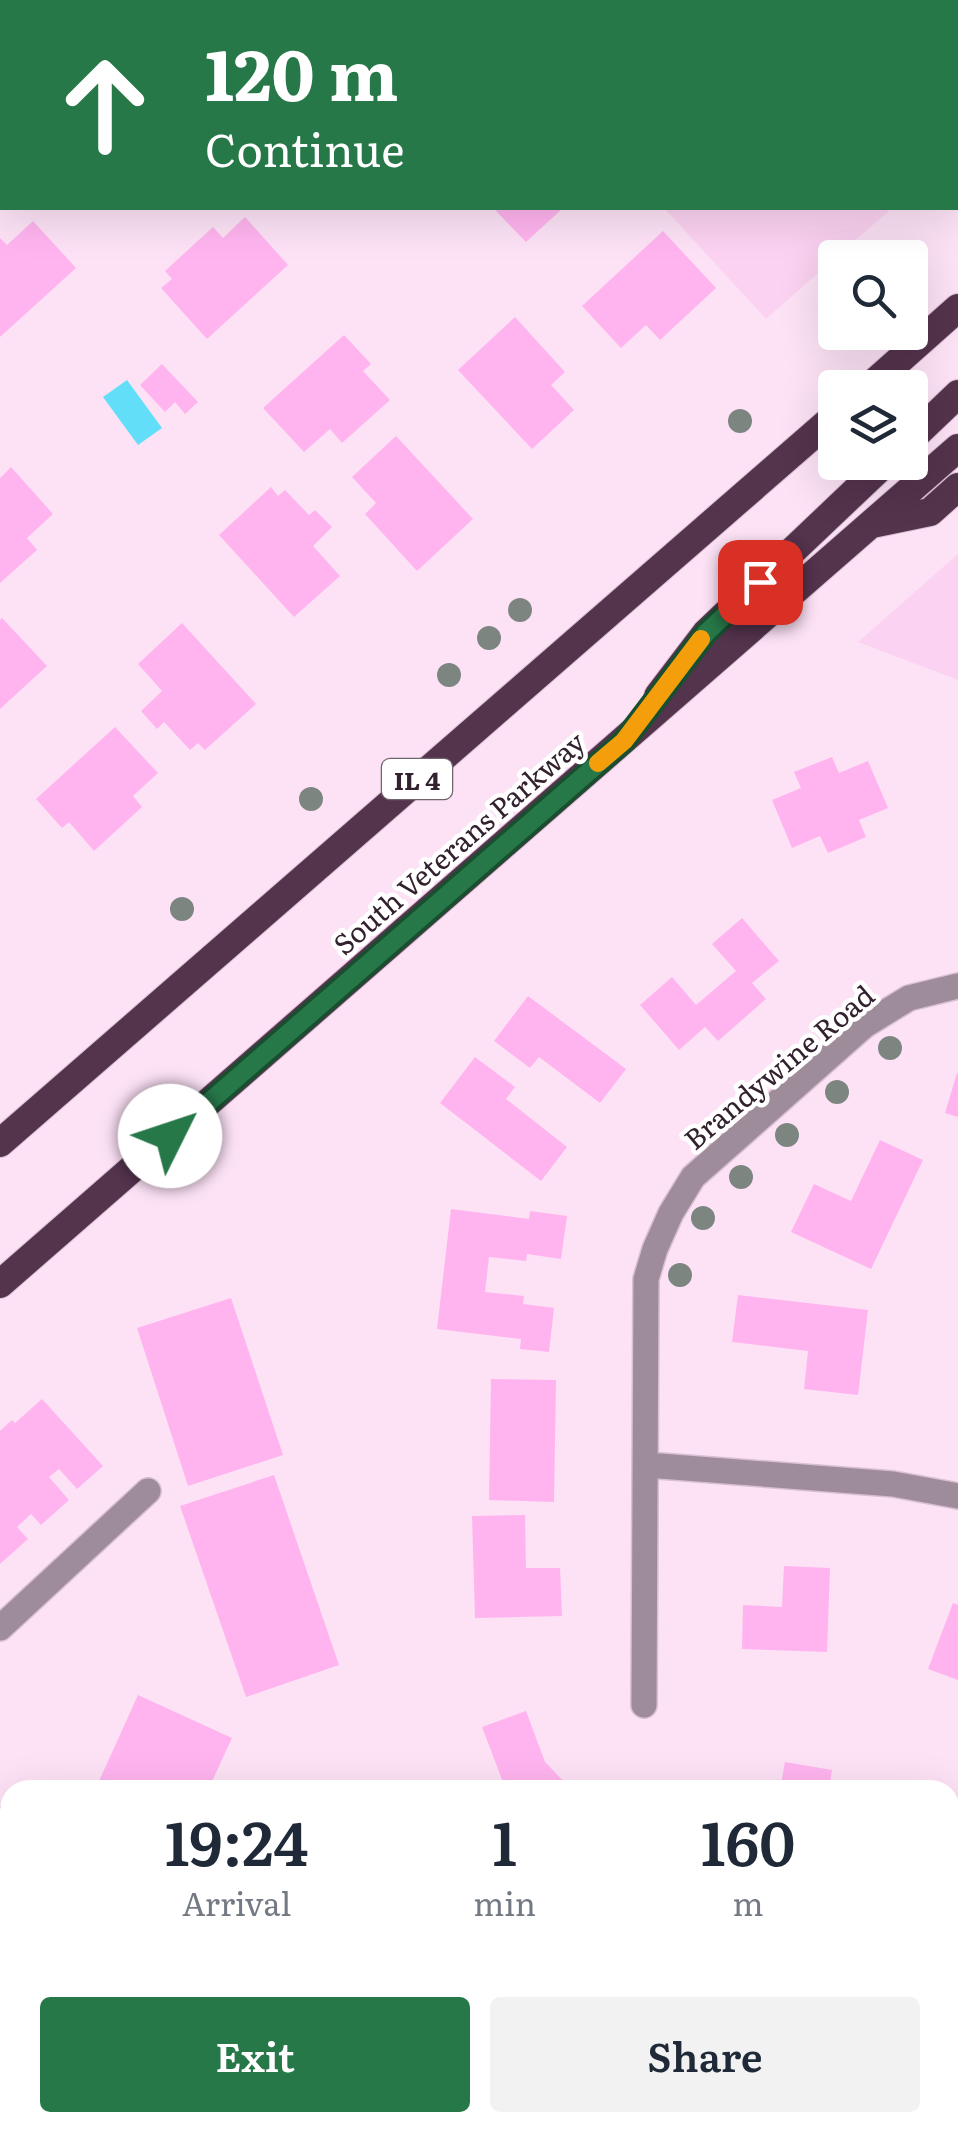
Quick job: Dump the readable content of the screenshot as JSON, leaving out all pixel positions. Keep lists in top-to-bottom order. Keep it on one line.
{"streets":{"highway":["IL 4","South Veterans Parkway"],"street":["Brandywine Road"]},"page":{"turn":["120 m","Continue"],"eta":["19:24","Arrival","1","min","160","m"],"buttons":["Exit","Share"]}}
